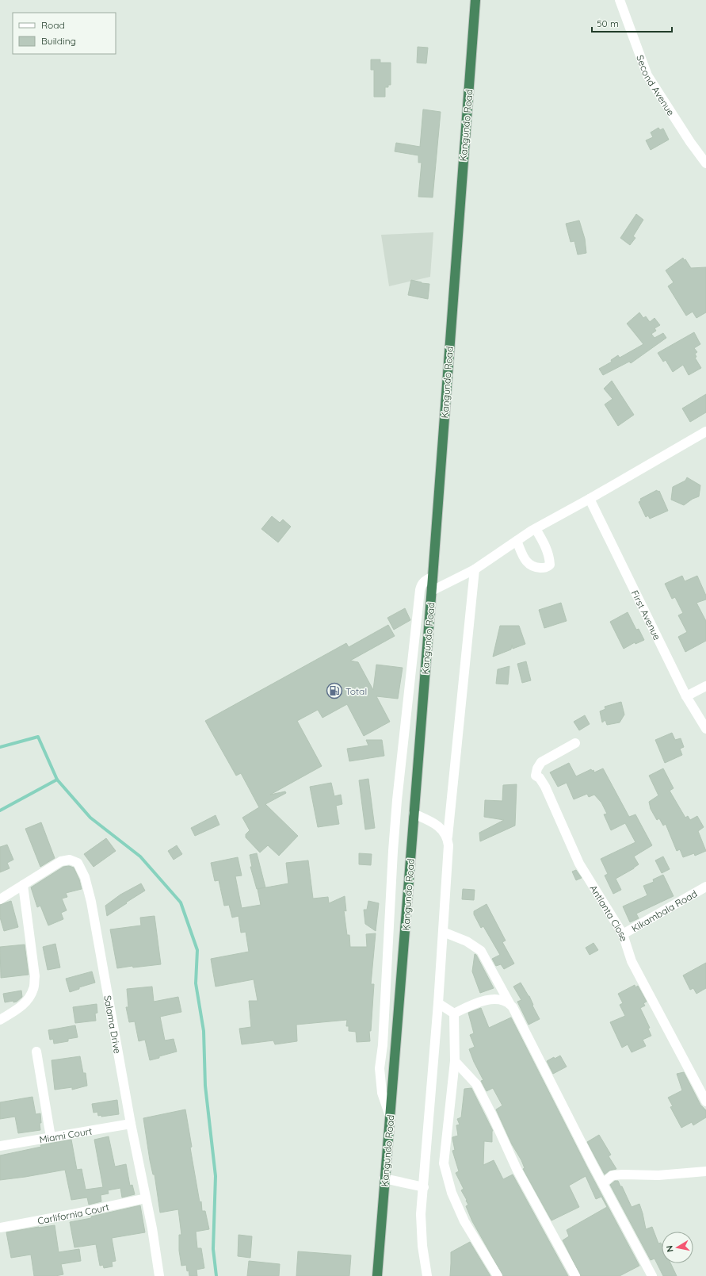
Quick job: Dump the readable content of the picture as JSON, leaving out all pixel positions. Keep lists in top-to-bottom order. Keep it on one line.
{"streets":{"highway":["Kangundo Road"],"street":["Second Avenue","First Avenue","Kikambala Road","Antlanta Close","Salama Drive","Miami Court","Carlifornia Court"]},"crossings":[["Kikambala Road","Antlanta Close"],["Salama Drive","Miami Court"],["Salama Drive","Carlifornia Court"]],"places":{"fuel station":["Total"]},"legend":["Road","Building"],"scale_bar":"50 m","north":"left"}
